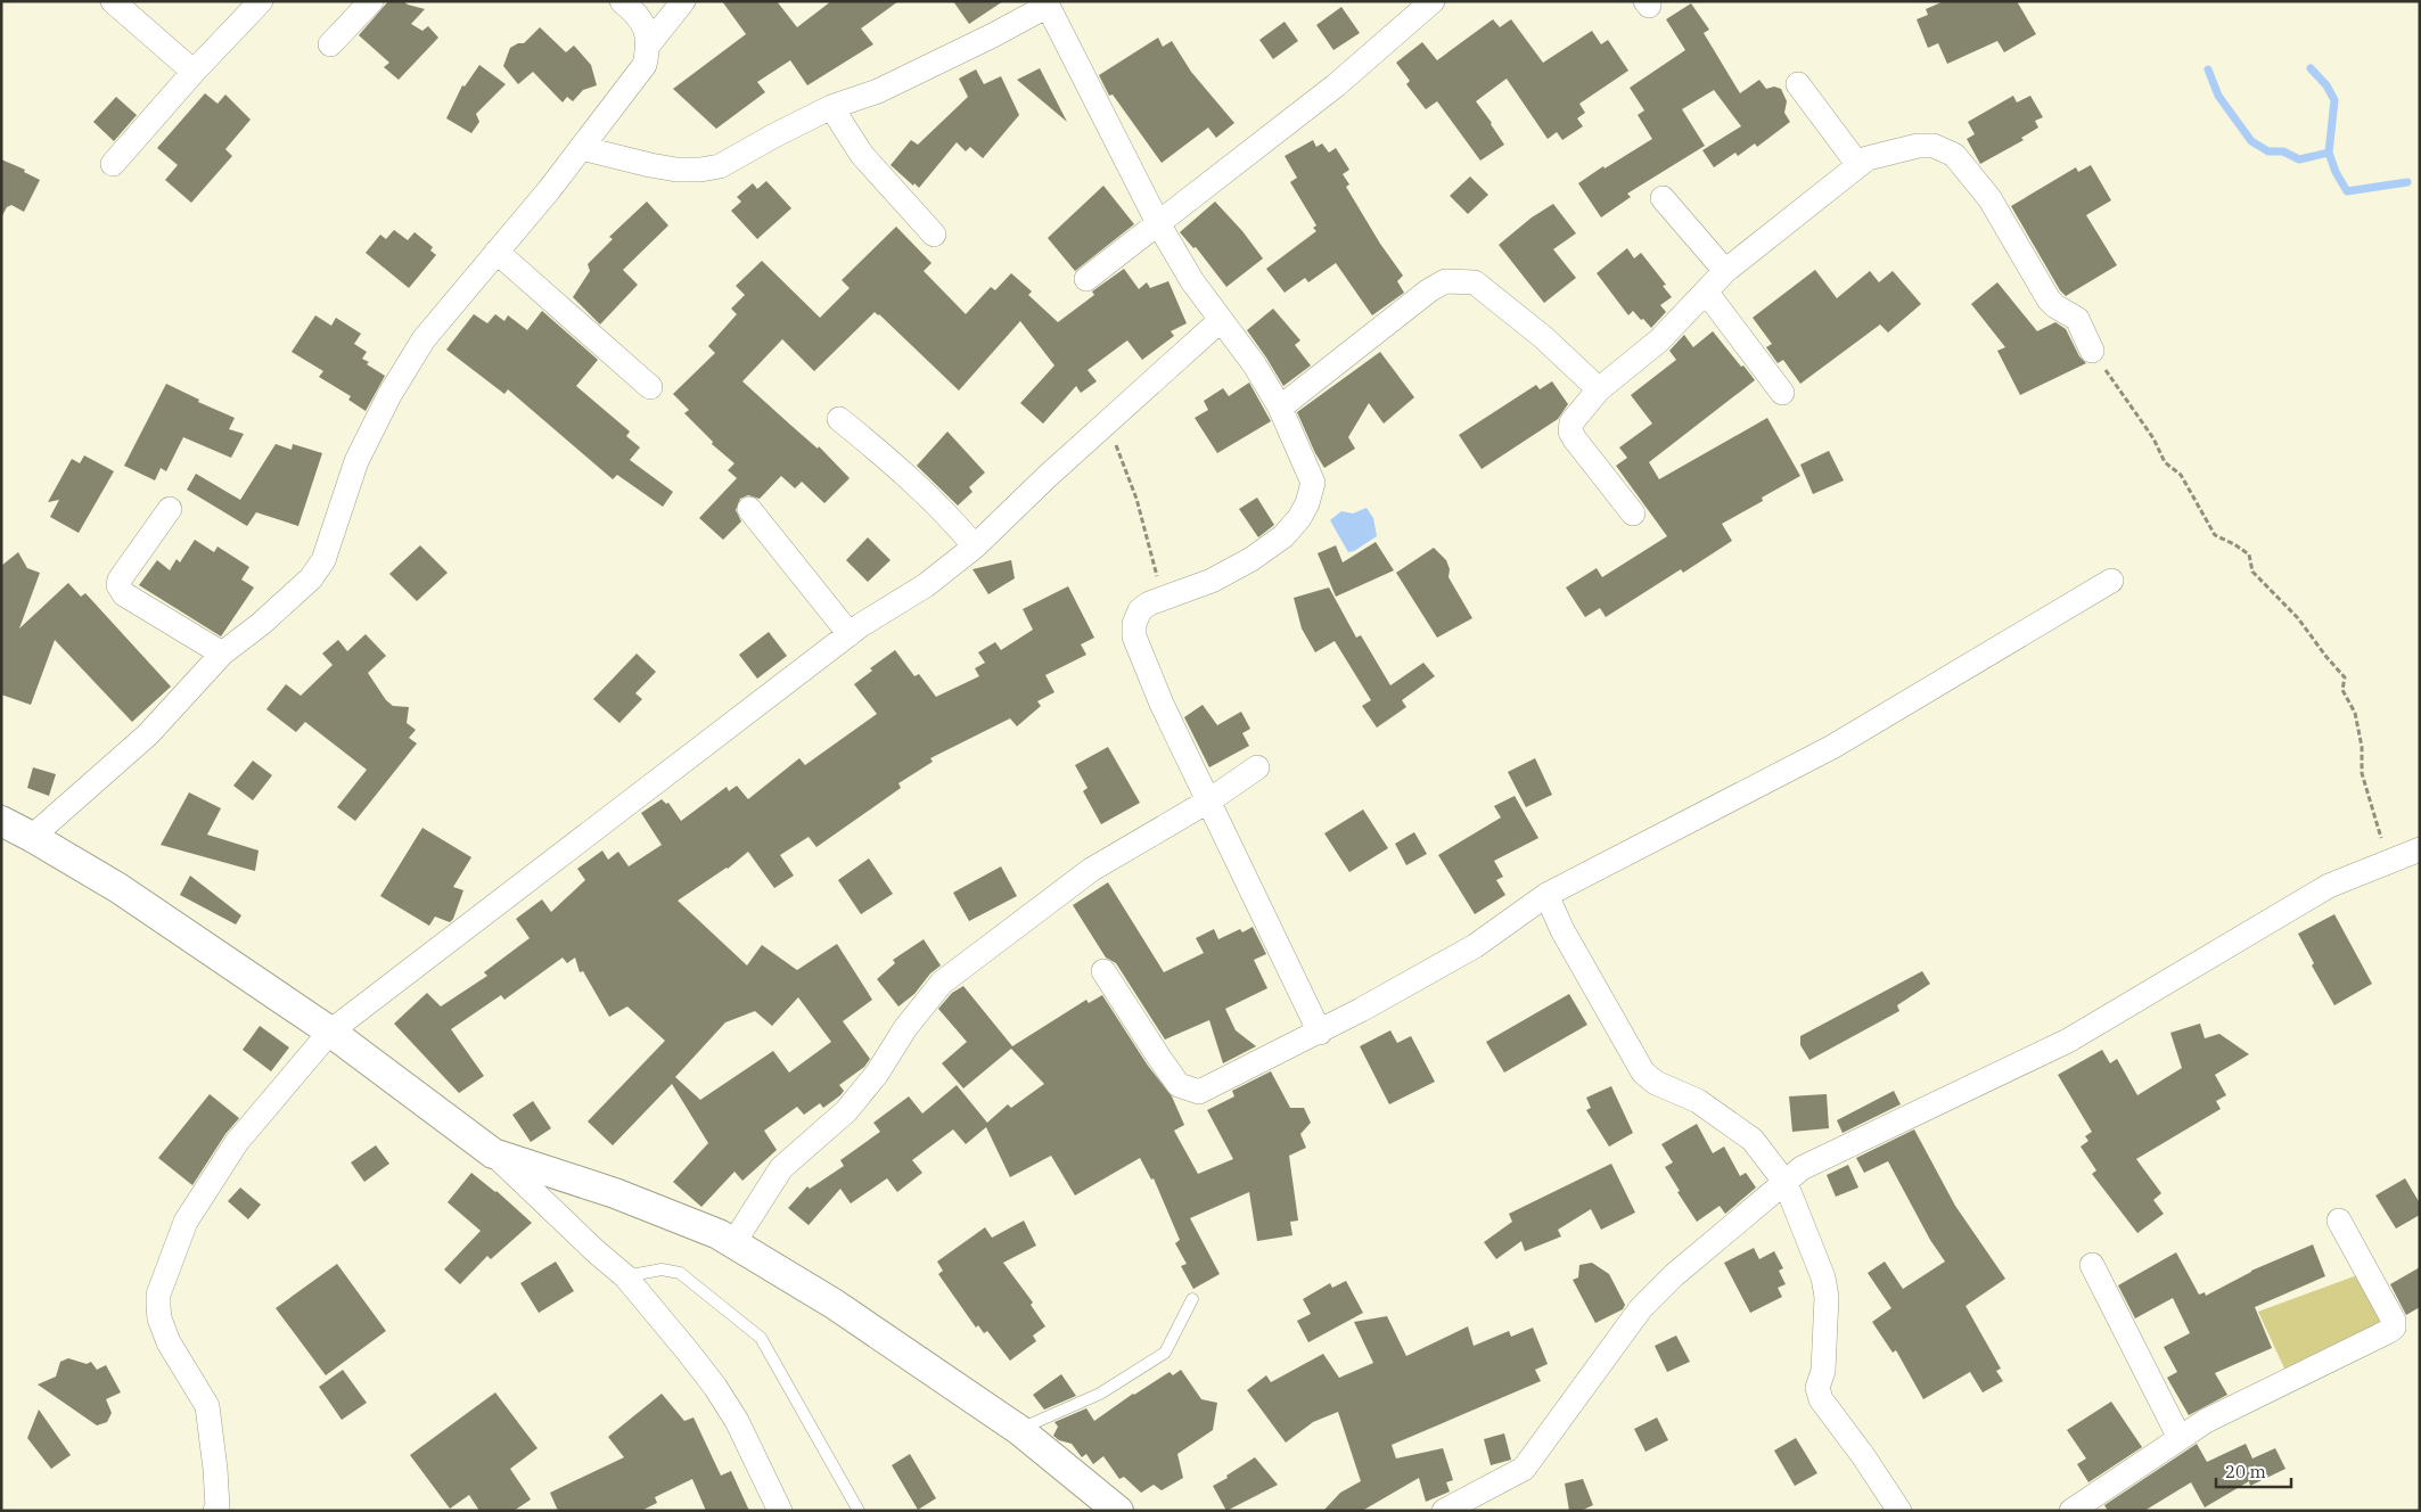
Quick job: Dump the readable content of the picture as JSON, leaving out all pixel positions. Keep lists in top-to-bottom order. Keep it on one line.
{"scale_bar":"20 m"}
